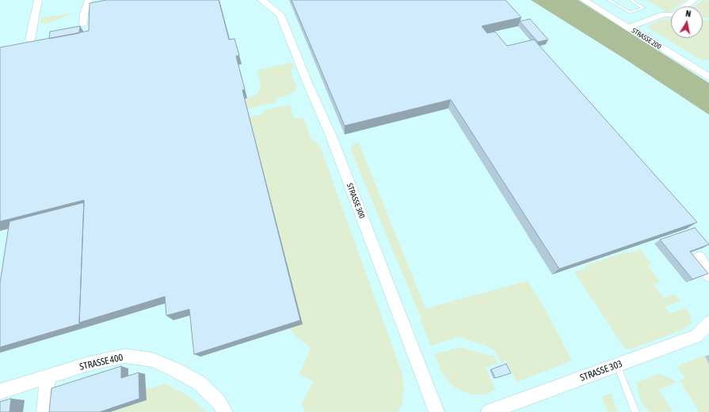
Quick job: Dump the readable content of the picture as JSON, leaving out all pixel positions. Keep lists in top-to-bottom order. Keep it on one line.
{"streets":{"street":["STRASSE 200","STRASSE 300","STRASSE 400","STRASSE 303"]},"north":"top"}
